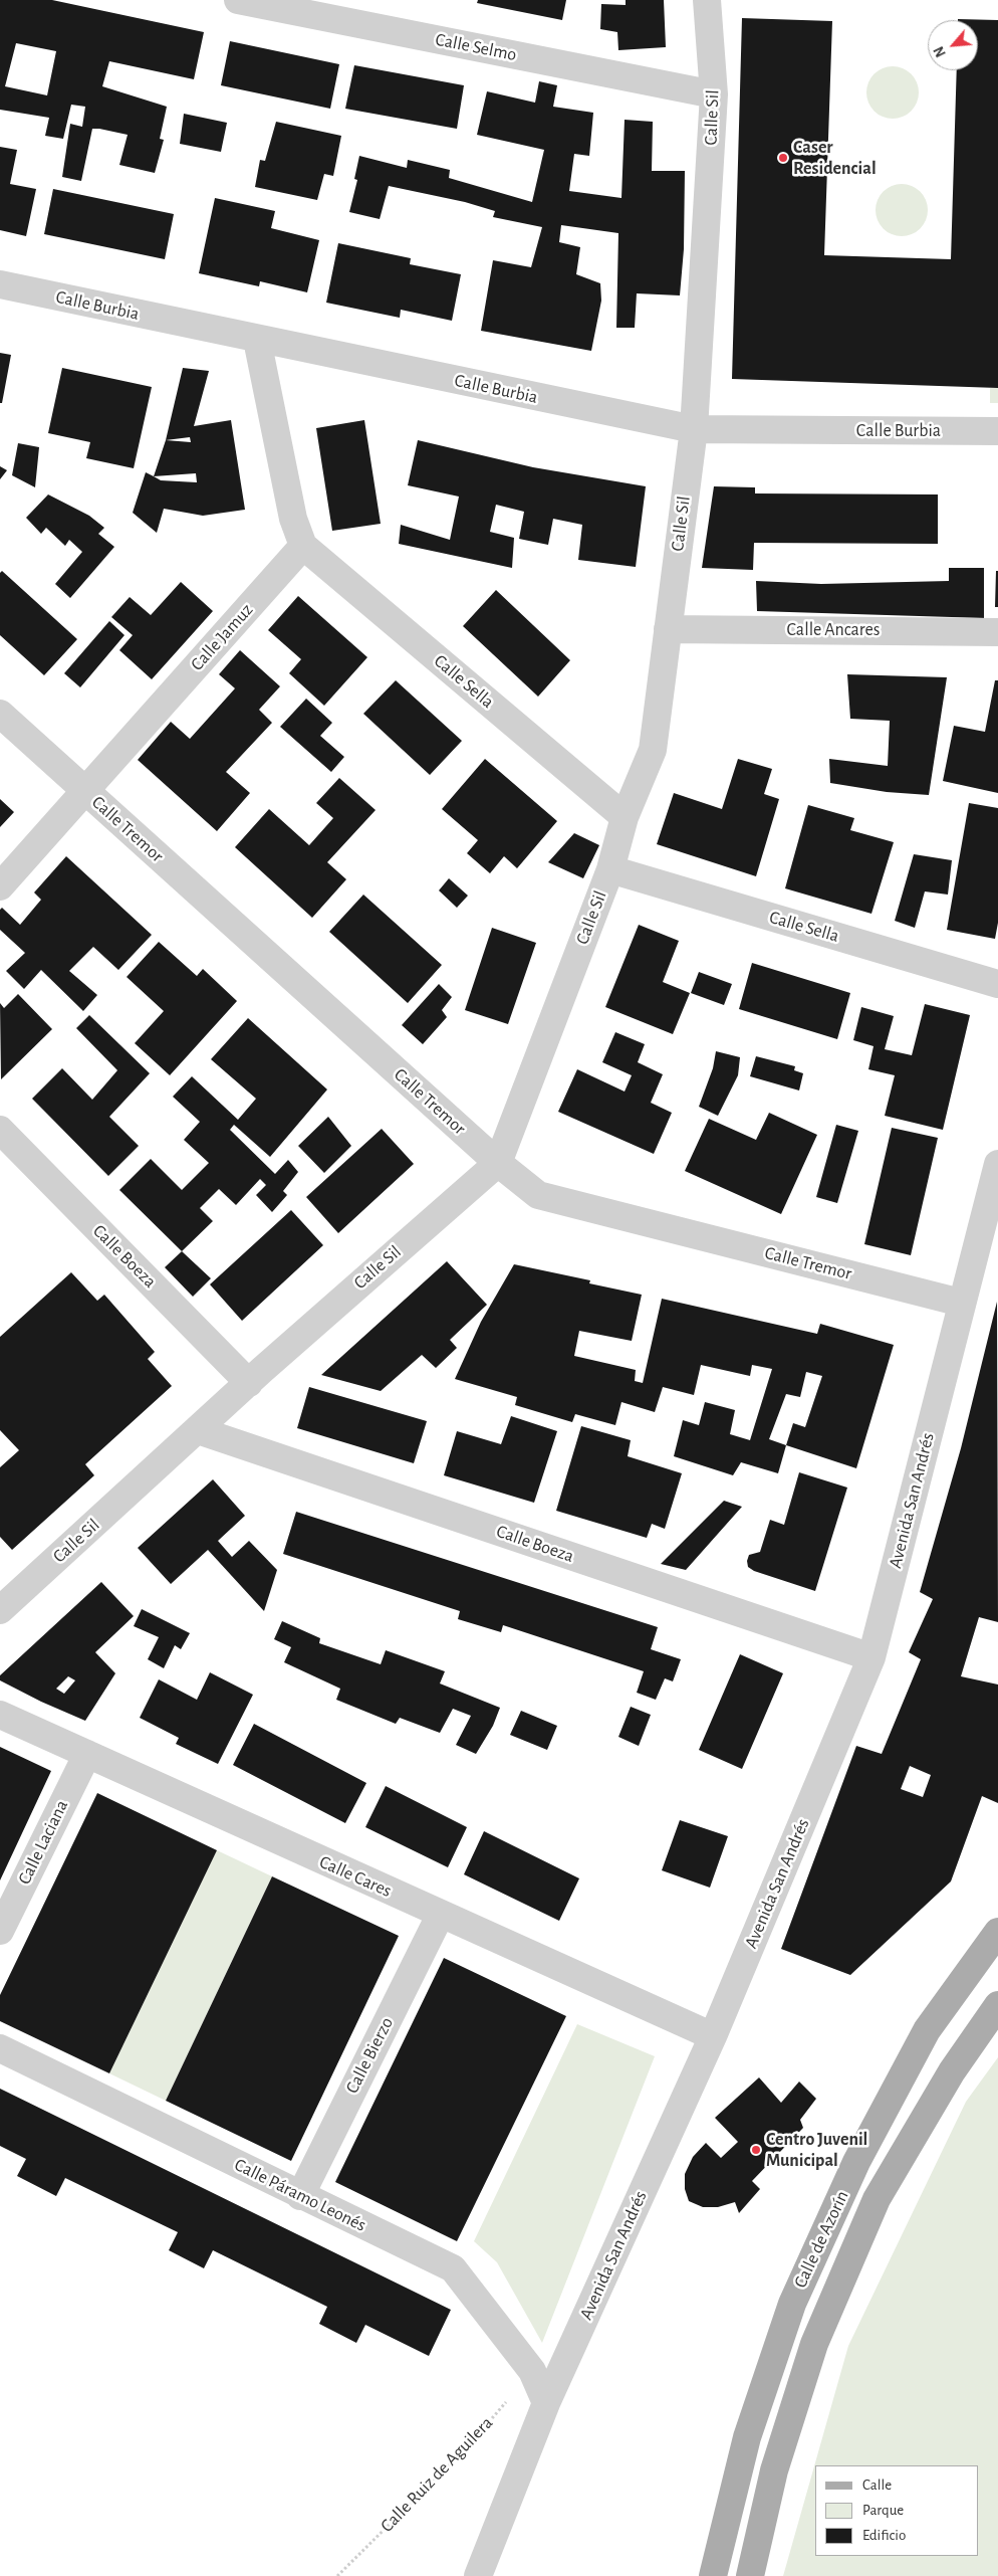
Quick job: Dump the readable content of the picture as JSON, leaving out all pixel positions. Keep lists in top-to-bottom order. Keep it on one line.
{"streets":{"main road":["Calle de Azorín"],"street":["Calle Selmo","Calle Sil","Calle Burbia","Calle Ancares","Calle Jamuz","Calle Sella","Calle Tremor","Calle Boeza","Avenida San Andrés","Calle Laciana","Calle Cares","Calle Bierzo","Calle Páramo Leonés"],"path":["Calle Ruiz de Aguilera"]},"crossings":[["Calle Selmo","Calle Sil"],["Calle Sil","Calle Burbia"],["Calle Sil","Calle Ancares"],["Calle Sil","Calle Sella"],["Calle Sil","Calle Tremor"],["Calle Sil","Calle Boeza"],["Calle Jamuz","Calle Sella"],["Calle Jamuz","Calle Tremor"],["Calle Tremor","Avenida San Andrés"],["Calle Boeza","Avenida San Andrés"],["Avenida San Andrés","Calle Cares"],["Avenida San Andrés","Calle Páramo Leonés"],["Calle Laciana","Calle Cares"],["Calle Cares","Calle Bierzo"],["Calle Bierzo","Calle Páramo Leonés"],["Calle Páramo Leonés","Calle Ruiz de Aguilera"]],"places":["Caser Residencial","Centro Juvenil Municipal"],"legend":["Calle","Parque","Edificio"],"north":"bottom left"}
